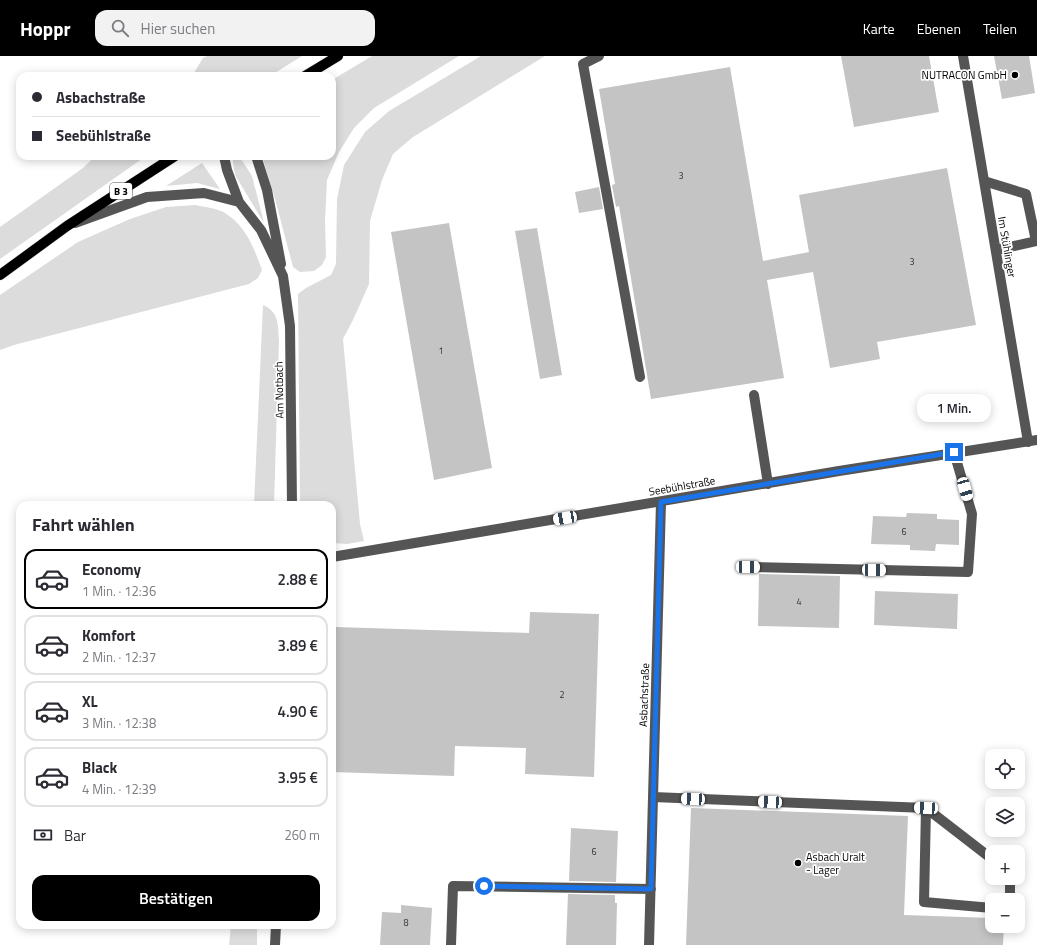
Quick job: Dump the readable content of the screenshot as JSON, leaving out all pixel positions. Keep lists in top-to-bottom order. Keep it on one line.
{"streets":{"main road":["B 3"],"street":["Im Stühlinger","Am Notbach","Seebühlstraße","Asbachstraße"]},"crossings":[["Im Stühlinger","Seebühlstraße"],["Seebühlstraße","Asbachstraße"]],"places":["NUTRACON GmbH","Asbach Uralt - Lager"],"house_numbers":["3","3","1","6","4","2","6","8"],"page":{"header":"Hoppr","search":"Hier suchen","nav":["Karte","Ebenen","Teilen"],"banner":["Asbachstraße","Seebühlstraße"],"bubble":"1 Min.","heading":"Fahrt wählen","list":[{"name":"Economy","note":"1 Min. · 12:36","value":"2.88 €"},{"name":"Komfort","note":"2 Min. · 12:37","value":"3.89 €"},{"name":"XL","note":"3 Min. · 12:38","value":"4.90 €"},{"name":"Black","note":"4 Min. · 12:39","value":"3.95 €"}],"map_buttons":["+","−"],"pay":["Bar","260 m"],"buttons":"Bestätigen"}}
